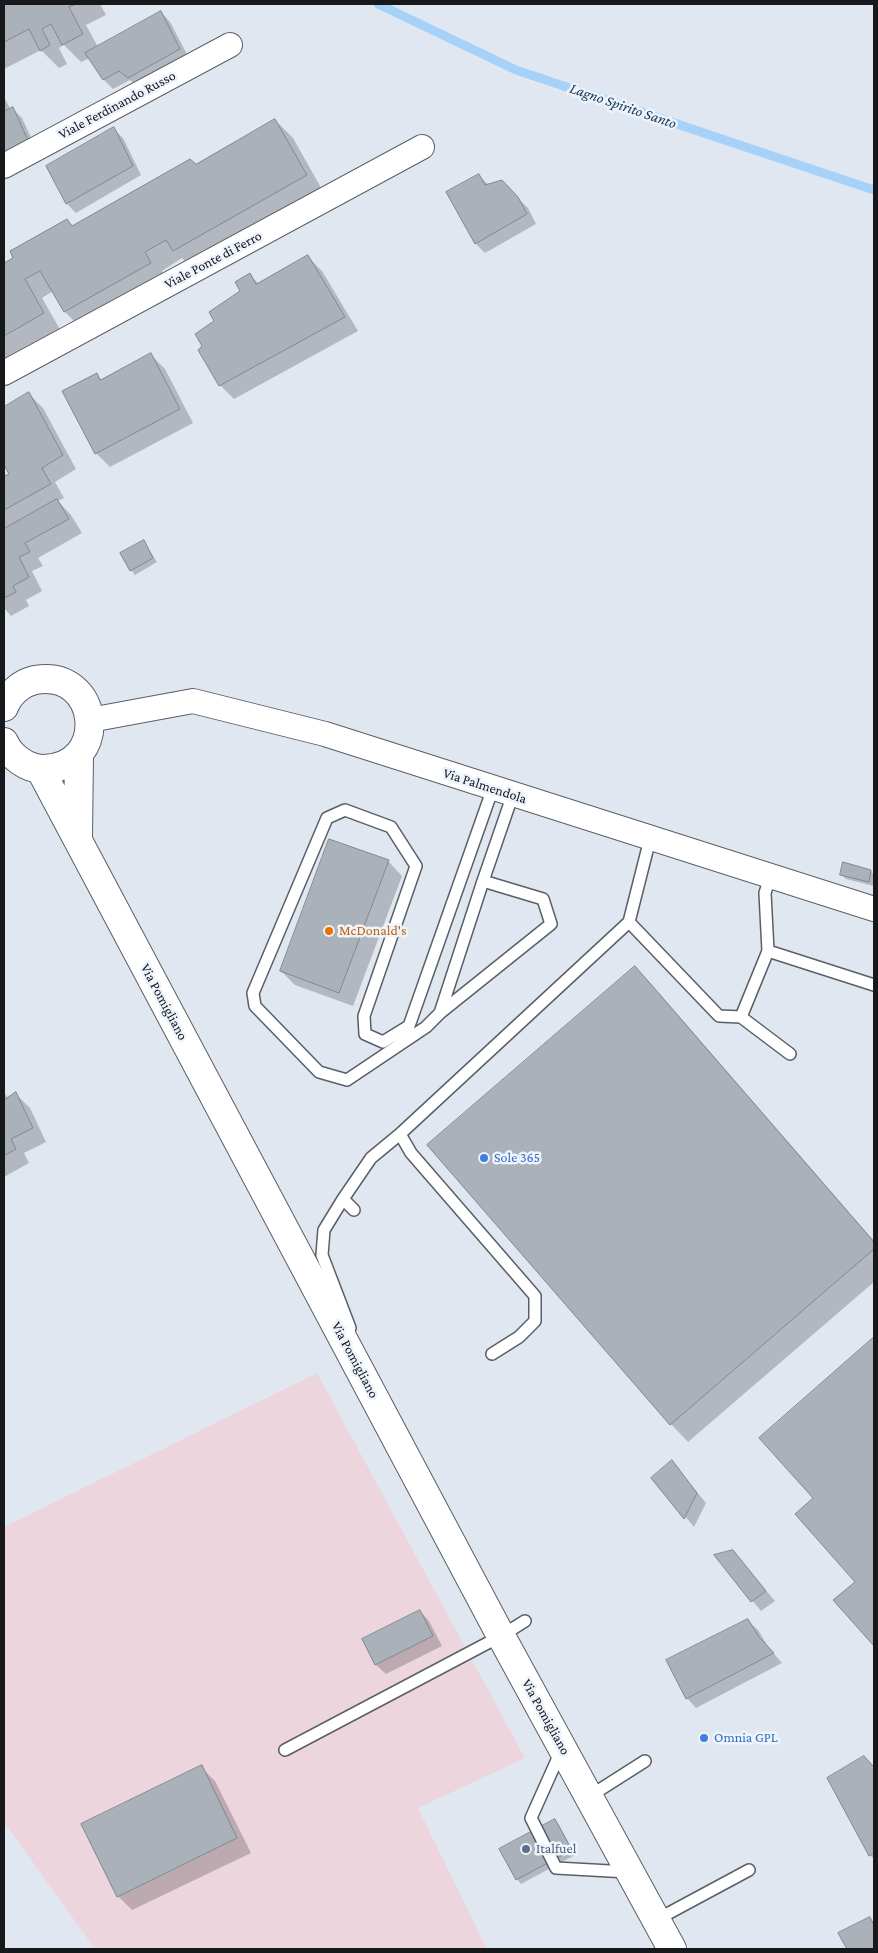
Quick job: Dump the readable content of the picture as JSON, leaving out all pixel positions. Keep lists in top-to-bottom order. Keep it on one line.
{"streets":{"main road":["Via Pomigliano"],"street":["Viale Ferdinando Russo","Viale Ponte di Ferro","Via Palmendola"]},"water":["Lagno Spirito Santo"],"places":["McDonald's","Sole 365","Omnia GPL","Italfuel"]}
